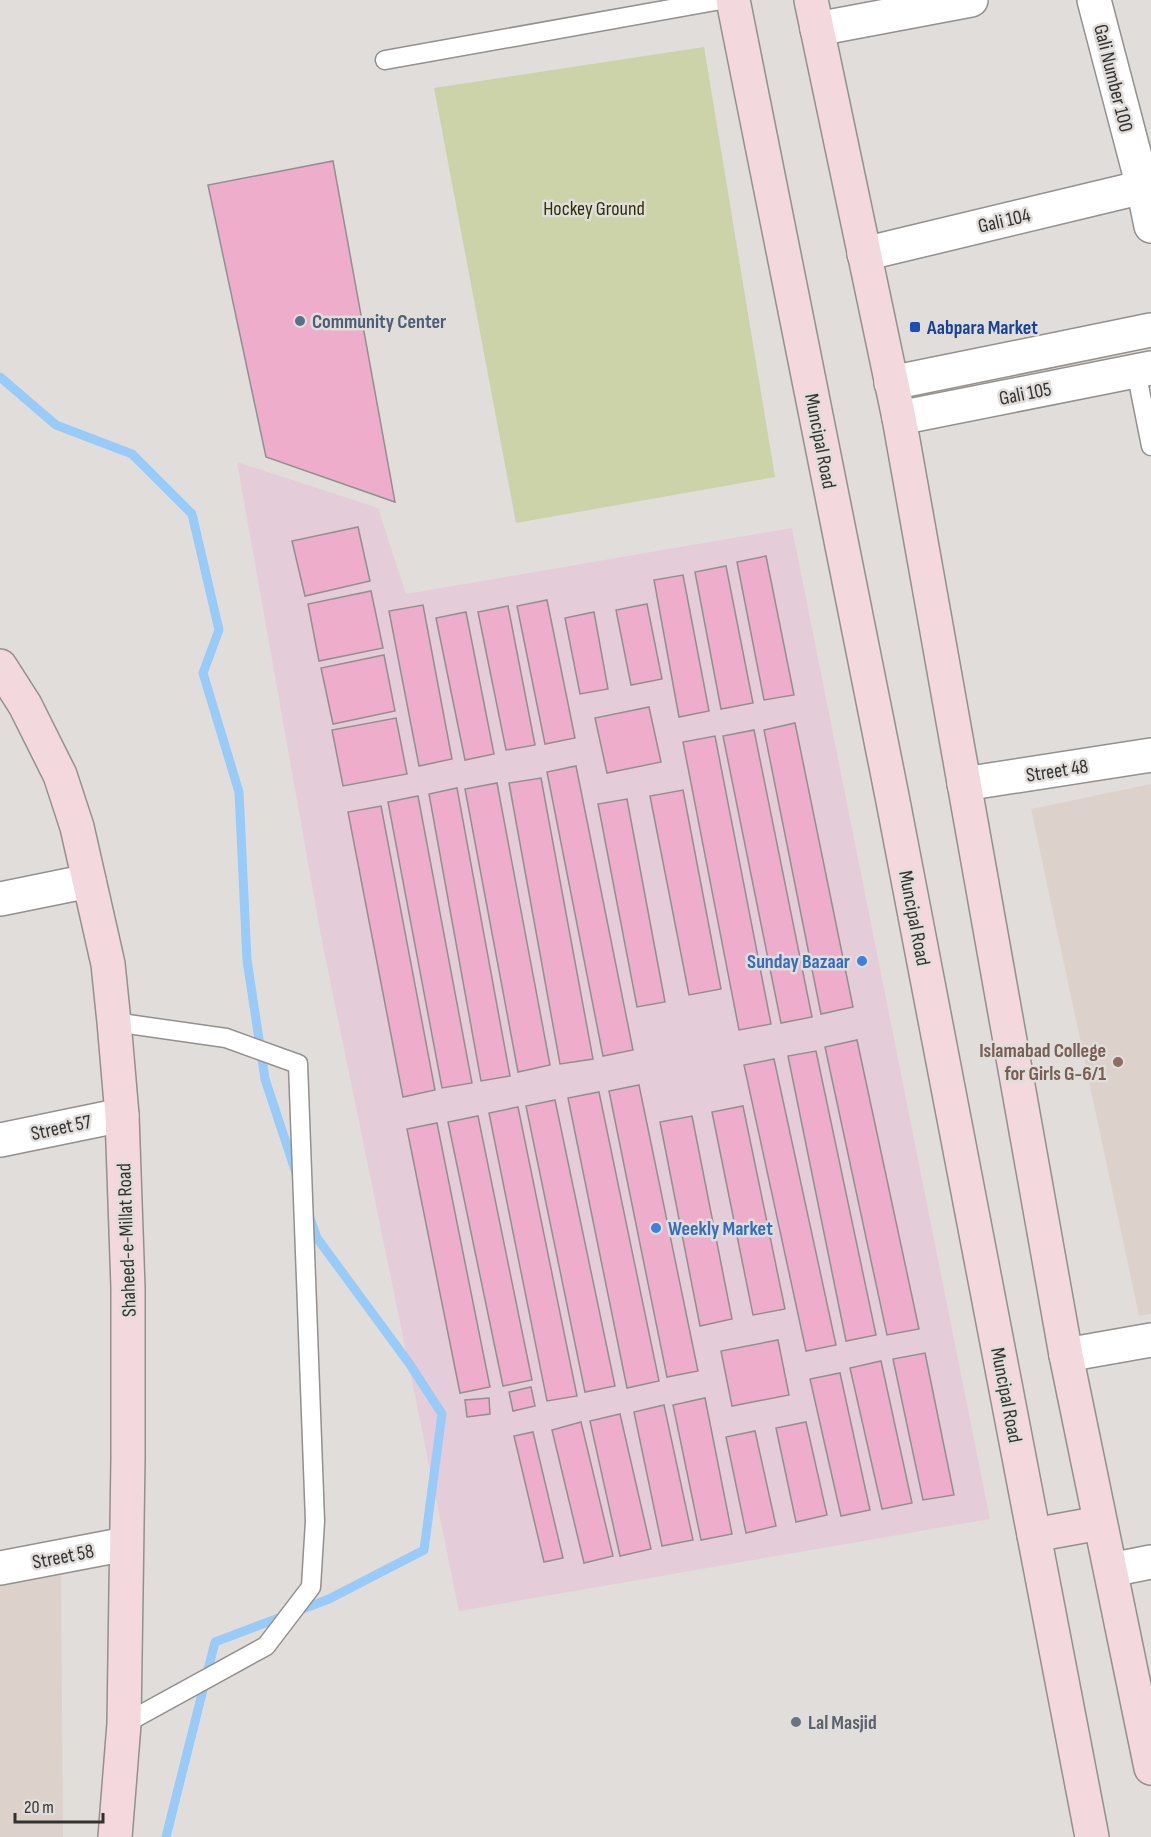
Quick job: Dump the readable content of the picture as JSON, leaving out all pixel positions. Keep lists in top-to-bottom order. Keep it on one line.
{"streets":{"street":["Gali Number 100","Gali 104","Gali 105","Muncipal Road","Street 48","Street 57","Shaheed-e-Millat Road","Street 58"]},"crossings":[["Gali Number 100","Gali 104"],["Street 57","Shaheed-e-Millat Road"],["Shaheed-e-Millat Road","Street 58"]],"parks":["Hockey Ground"],"places":{"other":["Community Center","Sunday Bazaar","Islamabad College for Girls G-6/1","Weekly Market","Lal Masjid"],"transit":["Aabpara Market"]},"scale_bar":"20 m"}
